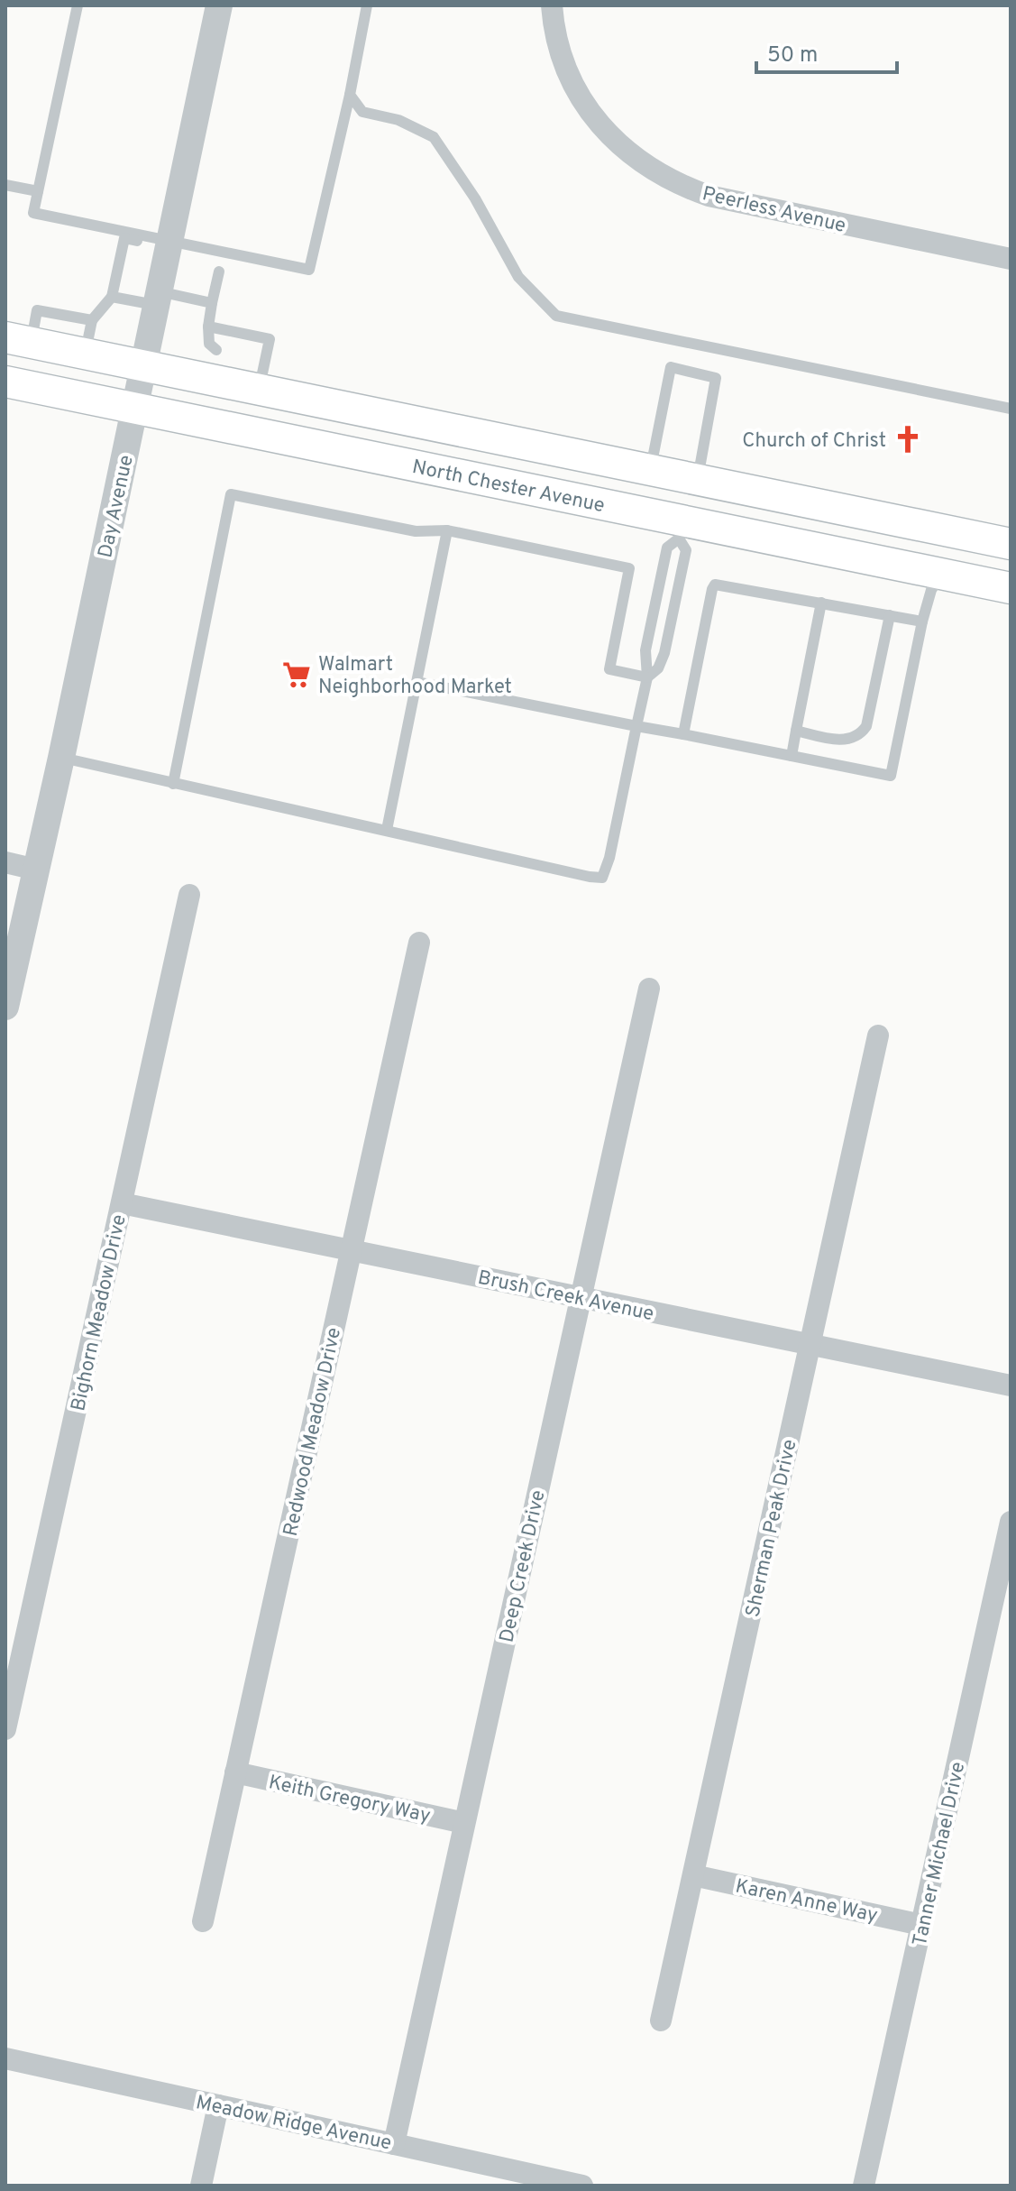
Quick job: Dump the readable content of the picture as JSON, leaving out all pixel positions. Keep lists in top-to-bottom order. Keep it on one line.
{"streets":{"main road":["North Chester Avenue"],"street":["Peerless Avenue","Day Avenue","Brush Creek Avenue","Bighorn Meadow Drive","Redwood Meadow Drive","Sherman Peak Drive","Deep Creek Drive","Keith Gregory Way","Tanner Michael Drive","Karen Anne Way","Meadow Ridge Avenue"]},"crossings":[["North Chester Avenue","Day Avenue"],["Brush Creek Avenue","Bighorn Meadow Drive"],["Brush Creek Avenue","Redwood Meadow Drive"],["Brush Creek Avenue","Sherman Peak Drive"],["Brush Creek Avenue","Deep Creek Drive"],["Redwood Meadow Drive","Keith Gregory Way"],["Sherman Peak Drive","Karen Anne Way"],["Deep Creek Drive","Keith Gregory Way"],["Deep Creek Drive","Meadow Ridge Avenue"],["Tanner Michael Drive","Karen Anne Way"]],"places":{"church":["Church of Christ"],"supermarket":["Walmart Neighborhood Market"]},"scale_bar":"50 m"}
